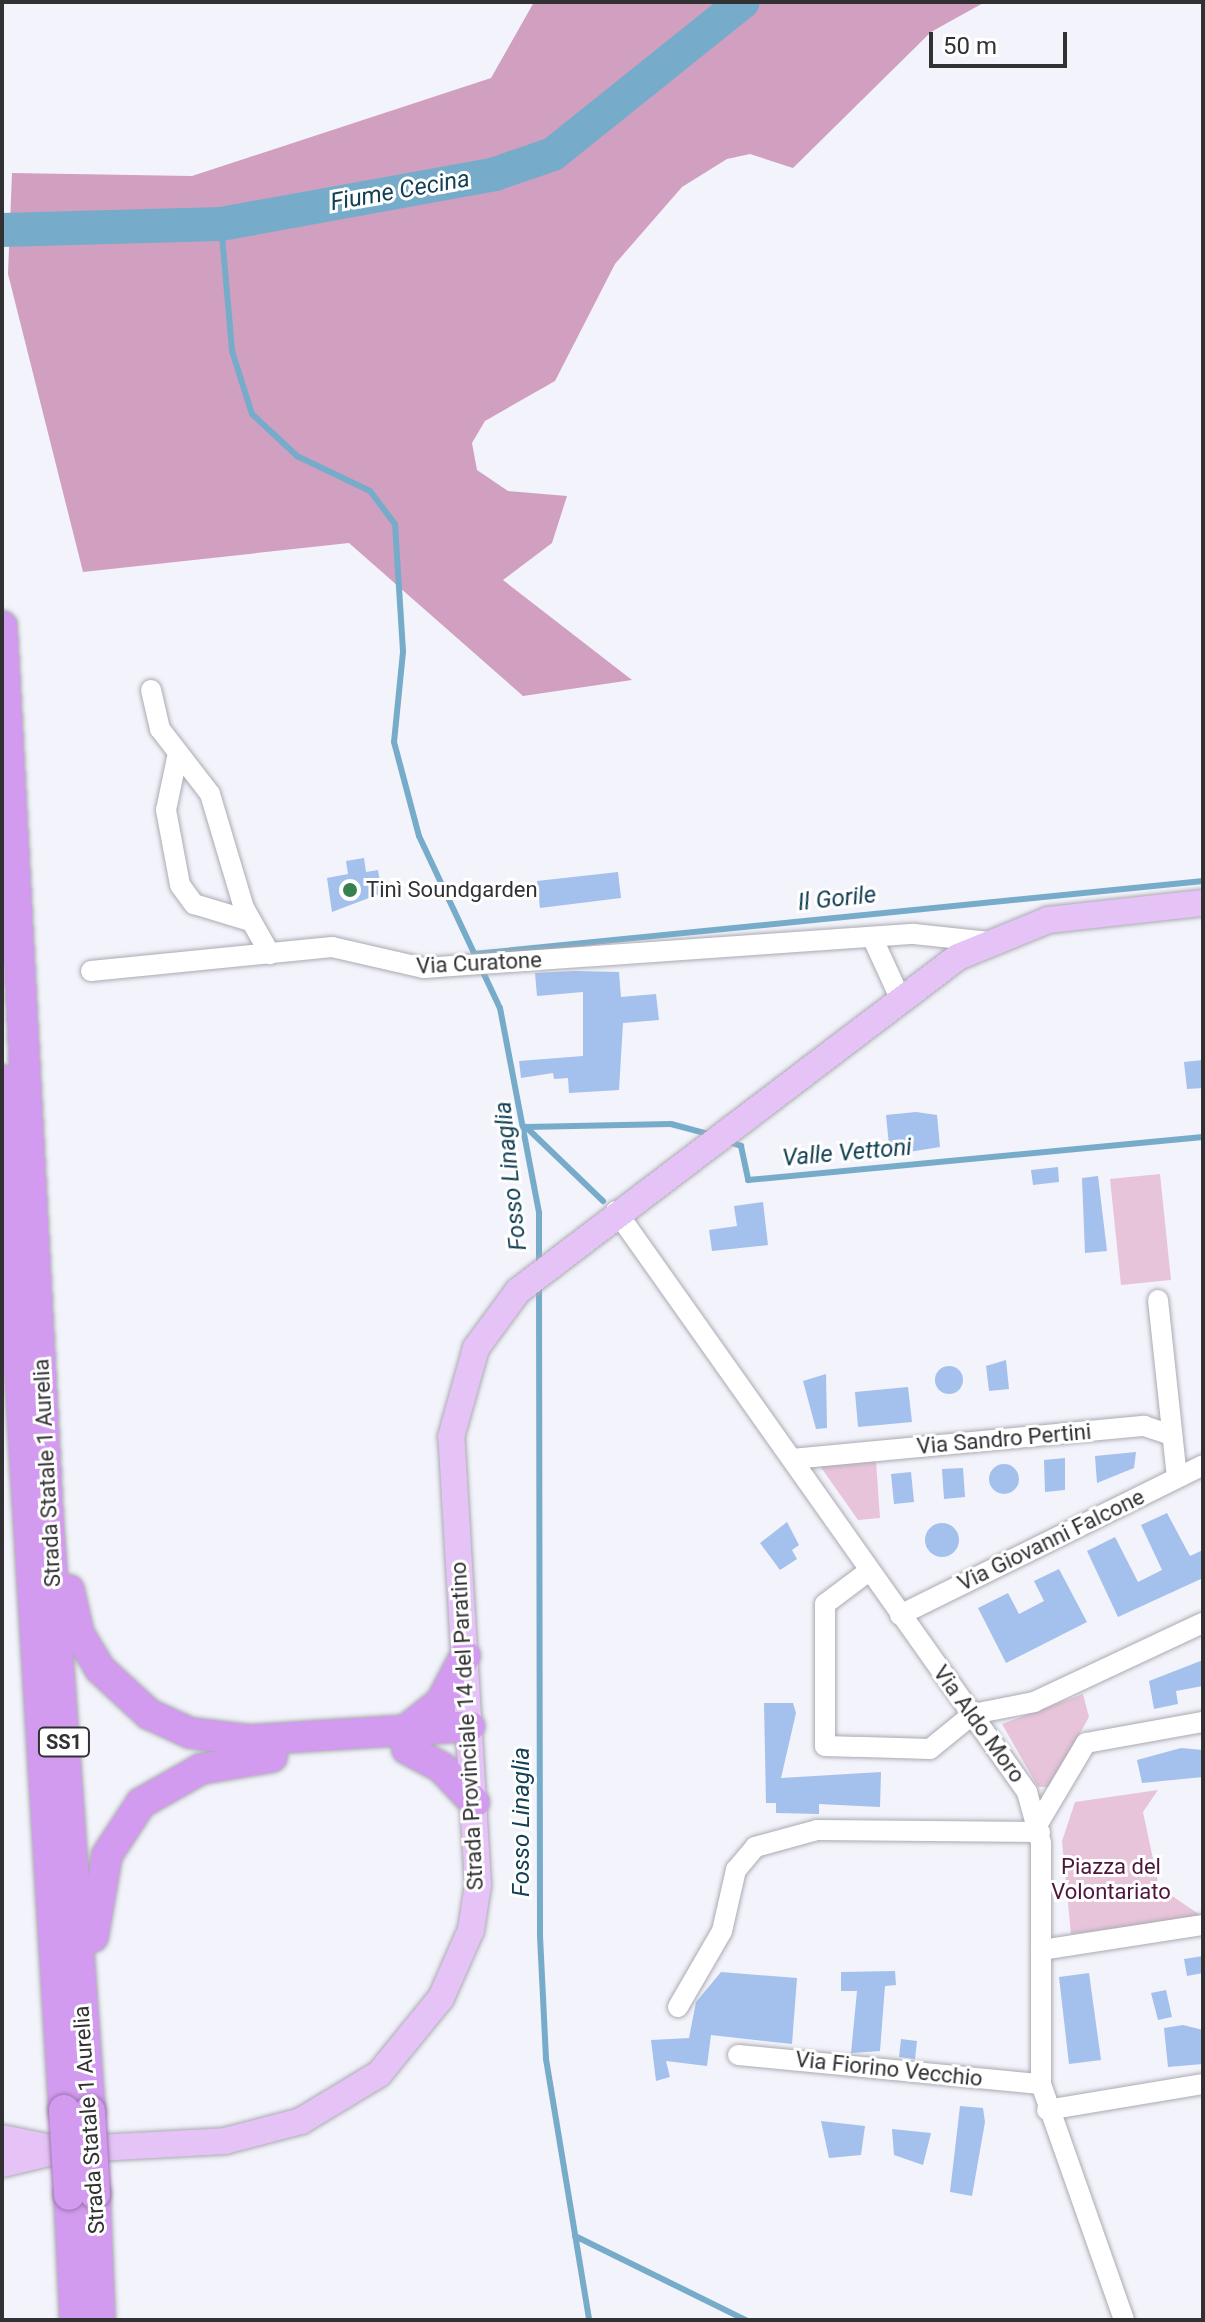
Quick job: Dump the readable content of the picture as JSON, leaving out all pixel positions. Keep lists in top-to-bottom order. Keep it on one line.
{"streets":{"highway":["Strada Statale 1 Aurelia","SS1"],"main road":["Strada Provinciale 14 del Paratino"],"street":["Via Curatone","Via Sandro Pertini","Via Giovanni Falcone","Via Aldo Moro","Via Fiorino Vecchio"]},"crossings":[["Via Curatone","Strada Provinciale 14 del Paratino"],["Via Sandro Pertini","Via Aldo Moro"],["Via Giovanni Falcone","Via Aldo Moro"],["Via Aldo Moro","Strada Provinciale 14 del Paratino"]],"water":["Fiume Cecina","Il Gorile","Valle Vettoni","Fosso Linaglia"],"parks":["Piazza del Volontariato"],"places":["Tinì Soundgarden"],"scale_bar":"50 m"}
